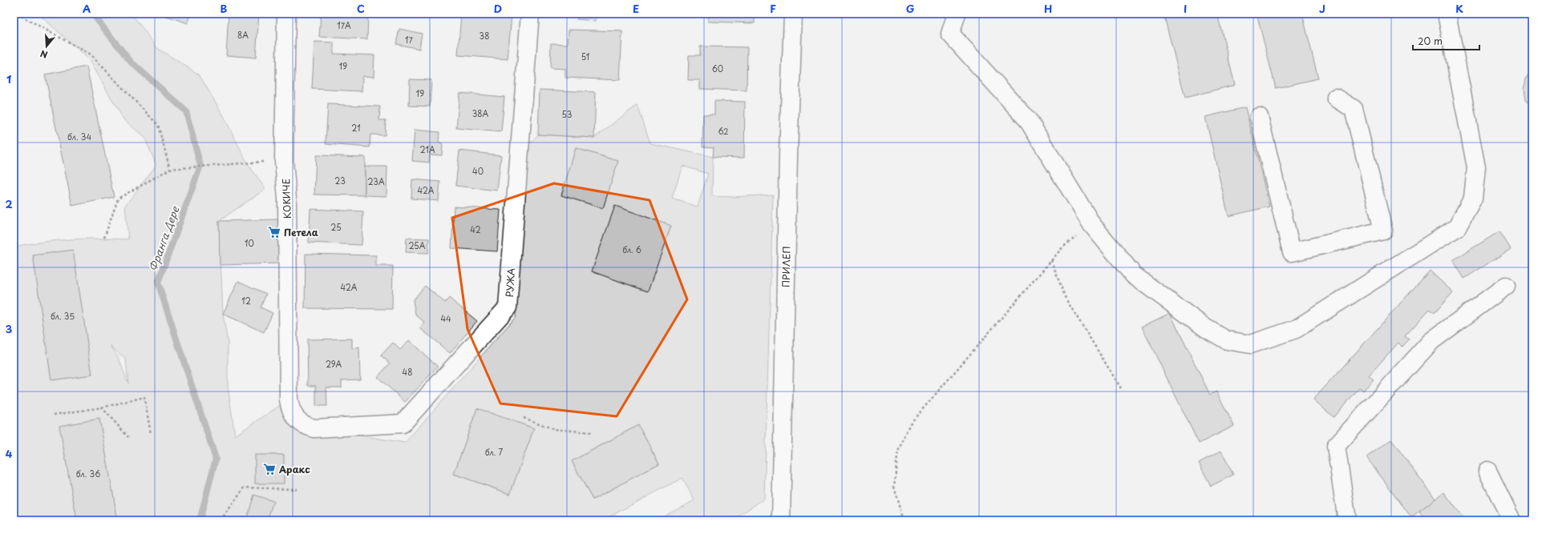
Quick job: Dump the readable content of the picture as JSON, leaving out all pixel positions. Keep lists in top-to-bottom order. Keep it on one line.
{"streets":{"street":["КОКИЧЕ","ПРИЛЕП","РУЖА"]},"crossings":[["КОКИЧЕ","РУЖА"]],"water":["Франга Дере"],"places":{"supermarket":["Петела","Аракс"]},"house_numbers":["17А","8А","38","17","51","19","60","19","38А","53","21","62","бл. 34","21А","40","23","23А","42А","25","42","10","25А","бл. 6","42А","12","бл. 35","44","29А","48","бл. 7","бл. 36"],"scale_bar":"20 m","north":"bottom","grid":{"columns":["A","B","C","D","E","F","G","H","I","J","K"],"rows":["1","2","3","4"]}}
